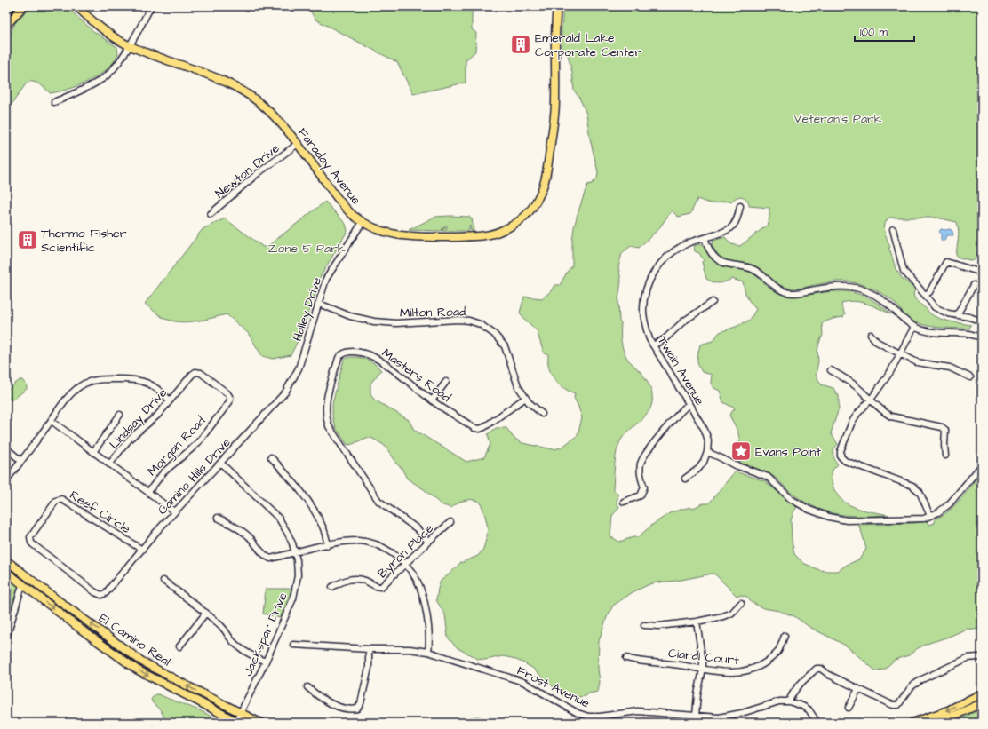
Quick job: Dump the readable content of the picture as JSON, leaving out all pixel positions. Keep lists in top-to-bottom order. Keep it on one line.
{"streets":{"main road":["Faraday Avenue","El Camino Real"],"street":["Newton Drive","Halley Drive","Milton Road","Twain Avenue","Masters Road","Lindsay Drive","Morgan Road","Camino Hills Drive","Reef Circle","Byron Place","Jackspar Drive","Ciardi Court","Frost Avenue"]},"crossings":[["Faraday Avenue","Newton Drive"],["Faraday Avenue","Halley Drive"],["Halley Drive","Milton Road"],["Halley Drive","Camino Hills Drive"],["Milton Road","Masters Road"],["Masters Road","Byron Place"],["Lindsay Drive","Morgan Road"],["Camino Hills Drive","Reef Circle"],["Camino Hills Drive","Jackspar Drive"],["Jackspar Drive","El Camino Real"]],"parks":["Veteran's Park","Zone 5 Park"],"places":{"building":["Emerald Lake Corporate Center","Thermo Fisher Scientific"],"place":["Evans Point"]},"scale_bar":"100 m"}
